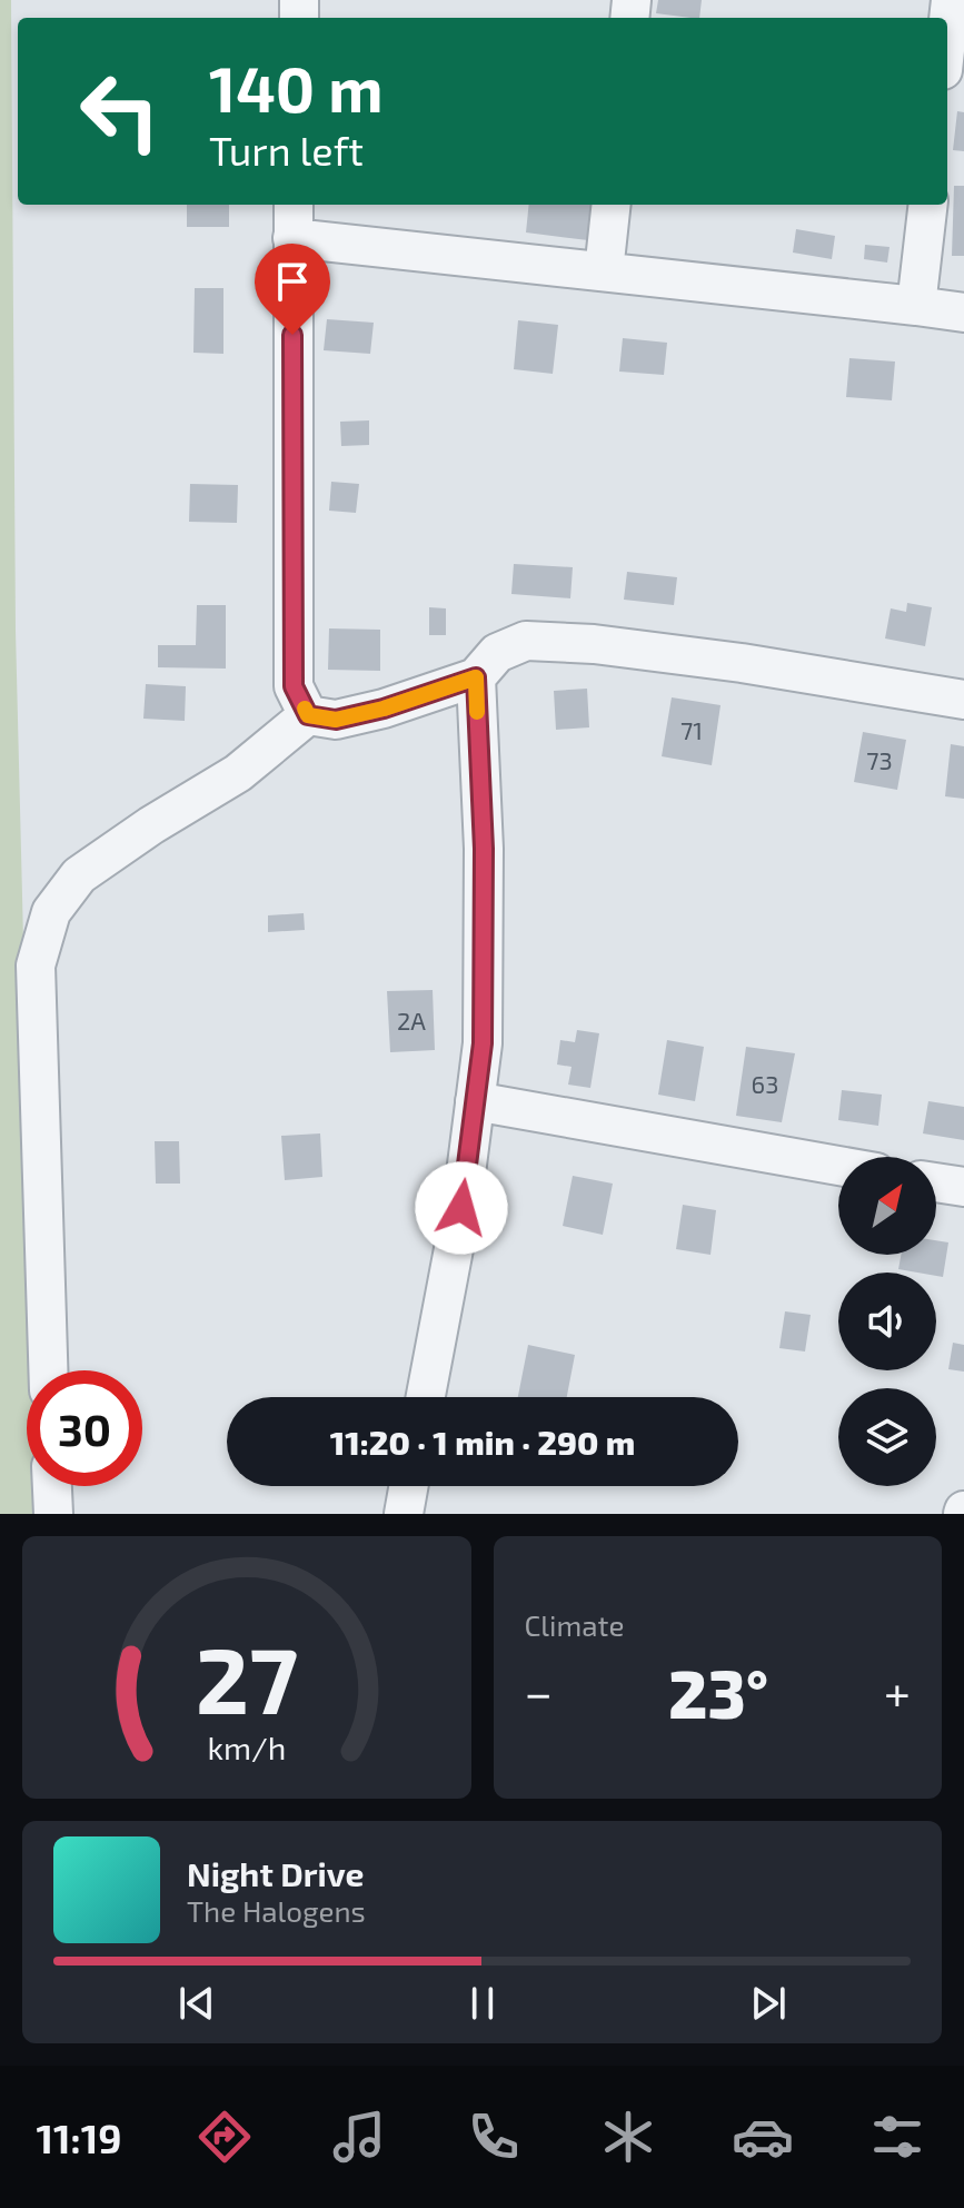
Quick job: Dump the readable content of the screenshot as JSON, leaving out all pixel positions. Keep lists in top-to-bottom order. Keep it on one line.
{"house_numbers":["71","73","2А","63"],"north":"top right","page":{"turn":["140 m","Turn left"],"limit":"30","trip":"11:20 · 1 min · 290 m","tile":"Climate","heat":["−","23°","+"],"song":["Night Drive","The Halogens"],"tabs":"11:19","gauge":["27","km/h"]}}
